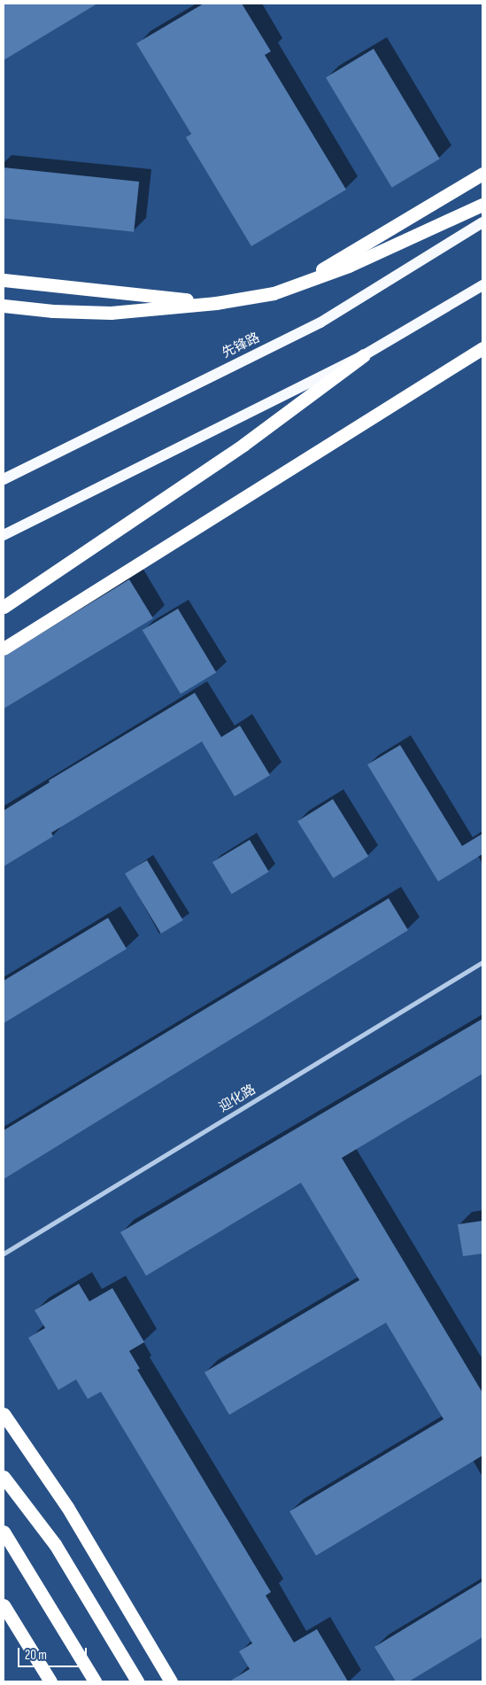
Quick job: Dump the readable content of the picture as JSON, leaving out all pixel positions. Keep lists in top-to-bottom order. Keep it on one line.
{"streets":{"main road":["先锋路"],"street":["迎化路"]},"scale_bar":"20 m"}
